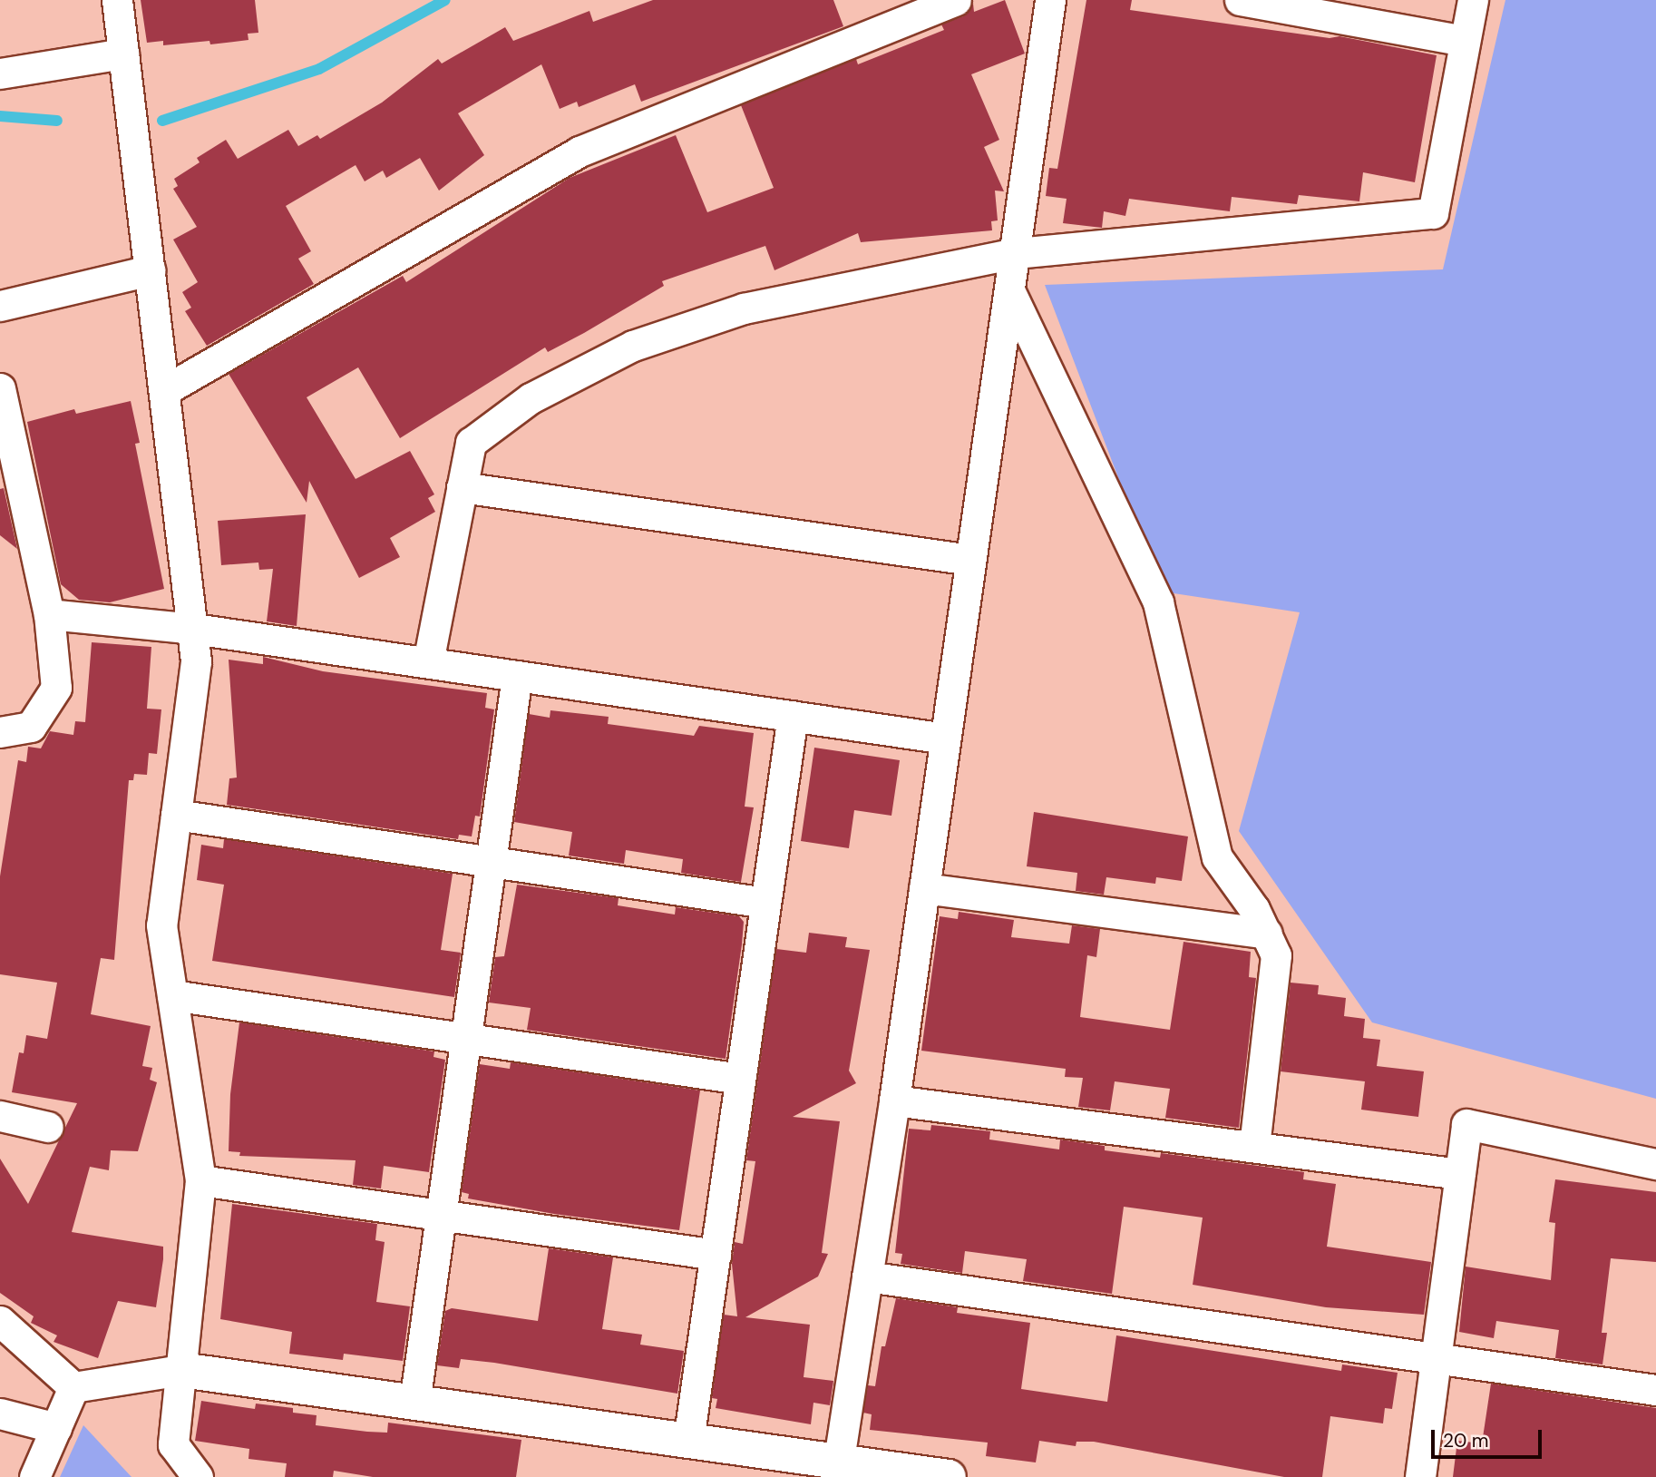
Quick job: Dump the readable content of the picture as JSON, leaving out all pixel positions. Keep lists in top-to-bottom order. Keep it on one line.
{"scale_bar":"20 m"}
